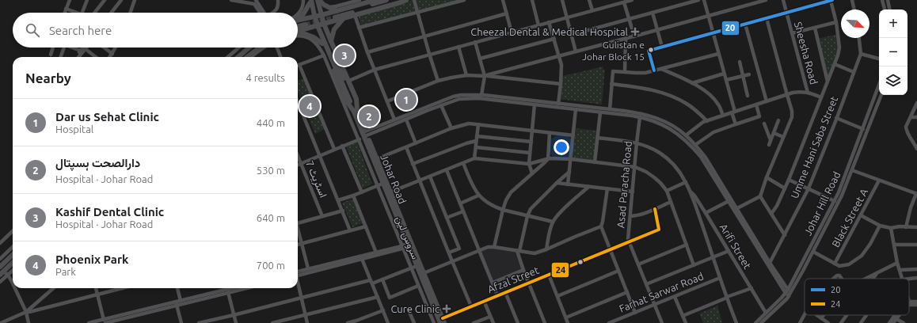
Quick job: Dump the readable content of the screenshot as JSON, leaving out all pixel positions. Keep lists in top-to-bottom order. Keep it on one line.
{"streets":{"main road":["Johar Road"],"street":["Sheesha Road","Umme Hani Saba Street","اسٹریٹ 7","Asad Paracha Road","Johar Hill Road","Black Street A","سروس لین","Arifi Street","Afzal Street","Farhat Sarwar Road"]},"crossings":[["Johar Road","سروس لین"],["Johar Road","Afzal Street"],["Asad Paracha Road","Afzal Street"],["Asad Paracha Road","Farhat Sarwar Road"],["Johar Hill Road","Arifi Street"]],"places":{"health":["Cheezal Dental & Medical Hospital","Cure Clinic"],"other":["Gulistan e Johar Block 15"]},"lines":["transit line 20","transit line 24"],"legend":["20","24"],"north":"bottom right","page":{"map_buttons":["+","−"],"search":"Search here","pins":["3","1","4","2"],"heading":["Nearby","4 results"],"list":[{"mark":"1","name":"Dar us Sehat Clinic","note":"Hospital","value":"440 m"},{"mark":"2","name":"دارالصحت ہسپتال","note":"Hospital · Johar Road","value":"530 m"},{"mark":"3","name":"Kashif Dental Clinic","note":"Hospital · Johar Road","value":"640 m"},{"mark":"4","name":"Phoenix Park","note":"Park","value":"700 m"}]}}
